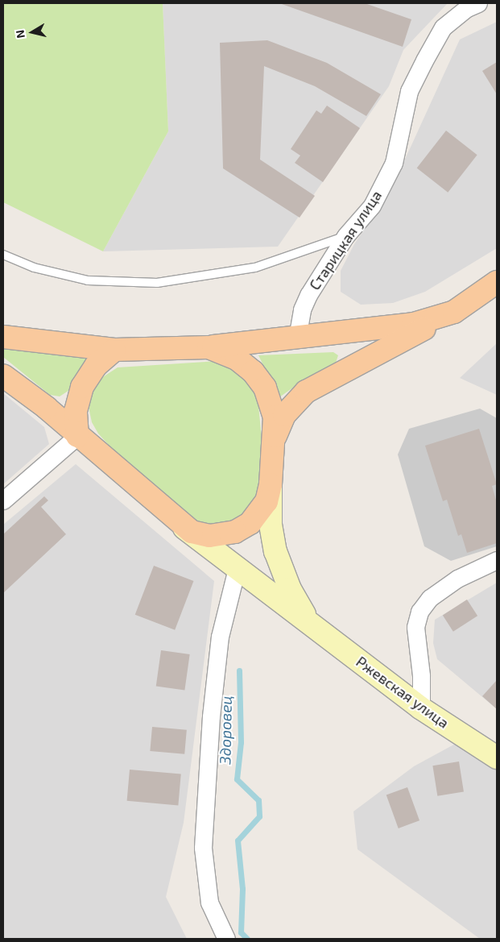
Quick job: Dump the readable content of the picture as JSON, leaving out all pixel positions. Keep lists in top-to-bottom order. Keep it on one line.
{"streets":{"main road":["Ржевская улица"],"street":["Старицкая улица"]},"water":["Здоровец"],"north":"left"}
